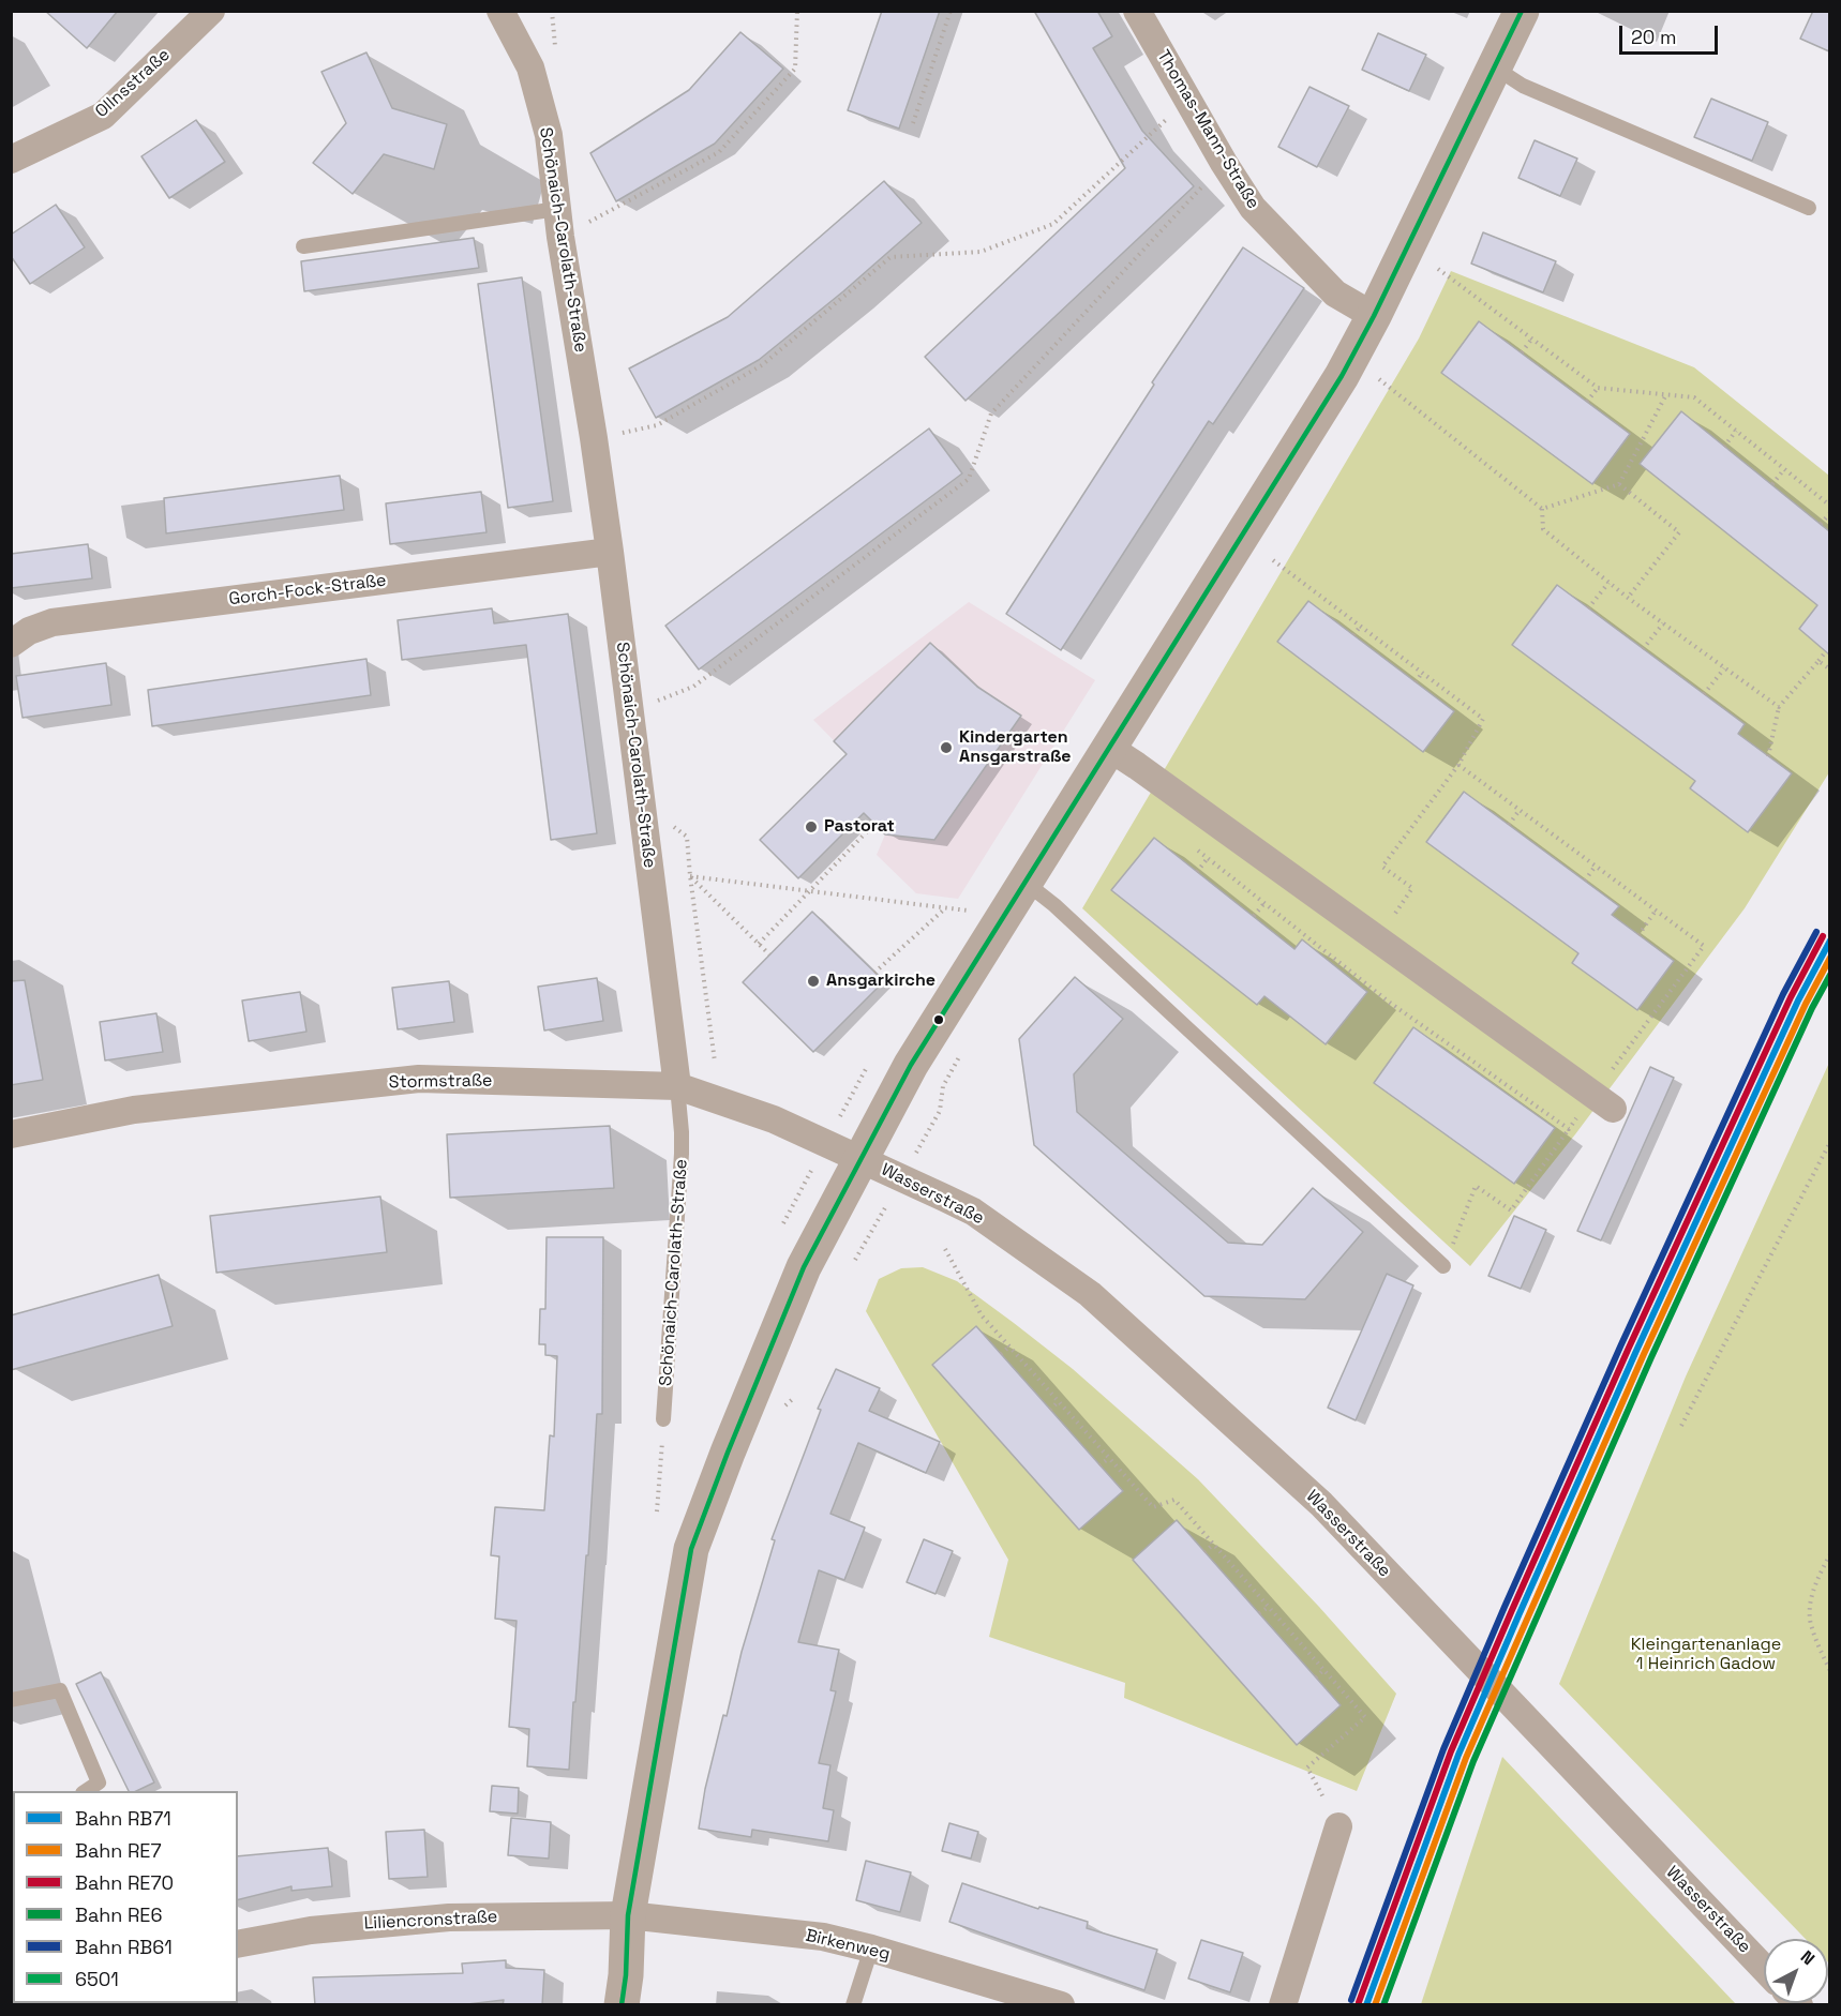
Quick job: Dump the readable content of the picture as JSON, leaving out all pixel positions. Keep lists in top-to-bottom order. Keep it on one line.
{"streets":{"street":["Ollnsstraße","Thomas-Mann-Straße","Schönaich-Carolath-Straße","Gorch-Fock-Straße","Stormstraße","Wasserstraße","Liliencronstraße","Birkenweg"]},"crossings":[["Schönaich-Carolath-Straße","Gorch-Fock-Straße"],["Schönaich-Carolath-Straße","Stormstraße"],["Stormstraße","Wasserstraße"],["Liliencronstraße","Birkenweg"]],"parks":["Kleingartenanlage 1 Heinrich Gadow"],"places":["Kindergarten Ansgarstraße","Pastorat","Ansgarkirche"],"lines":["transit line 6501","rail line RB61","rail line RE70","rail line RB71","rail line RE7","rail line RE6"],"legend":["Bahn RB71","Bahn RE7","Bahn RE70","Bahn RE6","Bahn RB61","6501"],"scale_bar":"20 m","north":"top right"}
